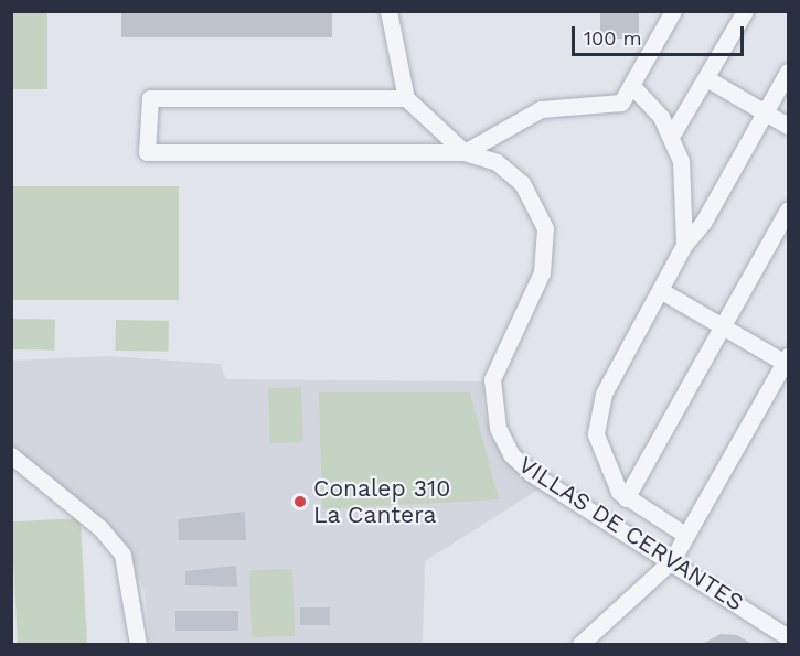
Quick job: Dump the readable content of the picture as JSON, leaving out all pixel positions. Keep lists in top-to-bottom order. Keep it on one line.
{"streets":{"street":["VILLAS DE CERVANTES"]},"places":["Conalep 310 La Cantera"],"scale_bar":"100 m"}
